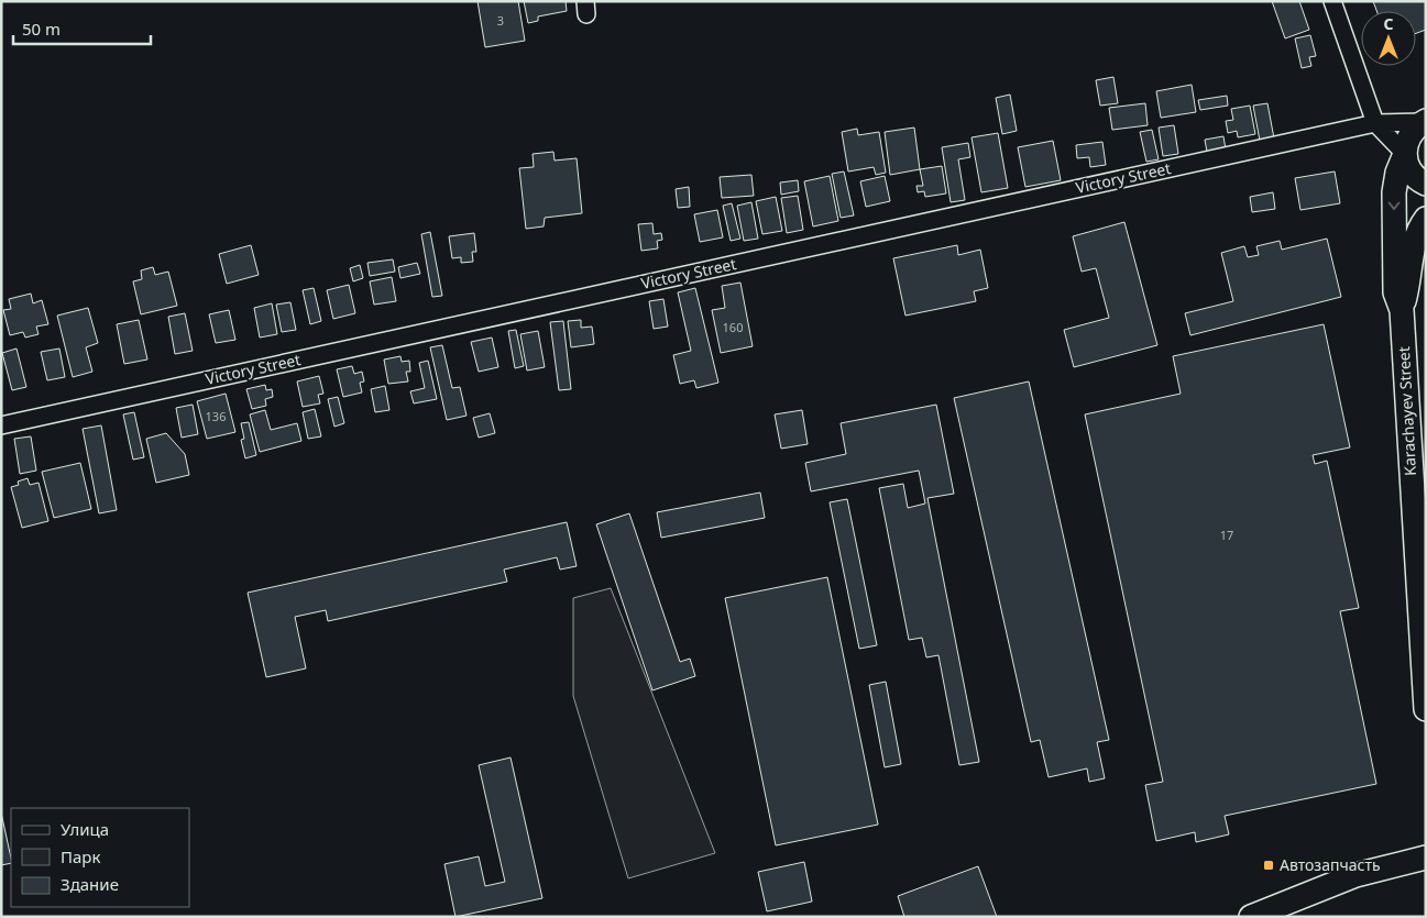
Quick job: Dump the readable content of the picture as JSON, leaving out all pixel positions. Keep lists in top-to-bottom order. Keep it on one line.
{"streets":{"street":["Victory Street","Karachayev Street"]},"places":{"transit":["Автозапчасть"]},"house_numbers":["3","160","136","17"],"legend":["Улица","Парк","Здание"],"scale_bar":"50 m","north":"top"}
